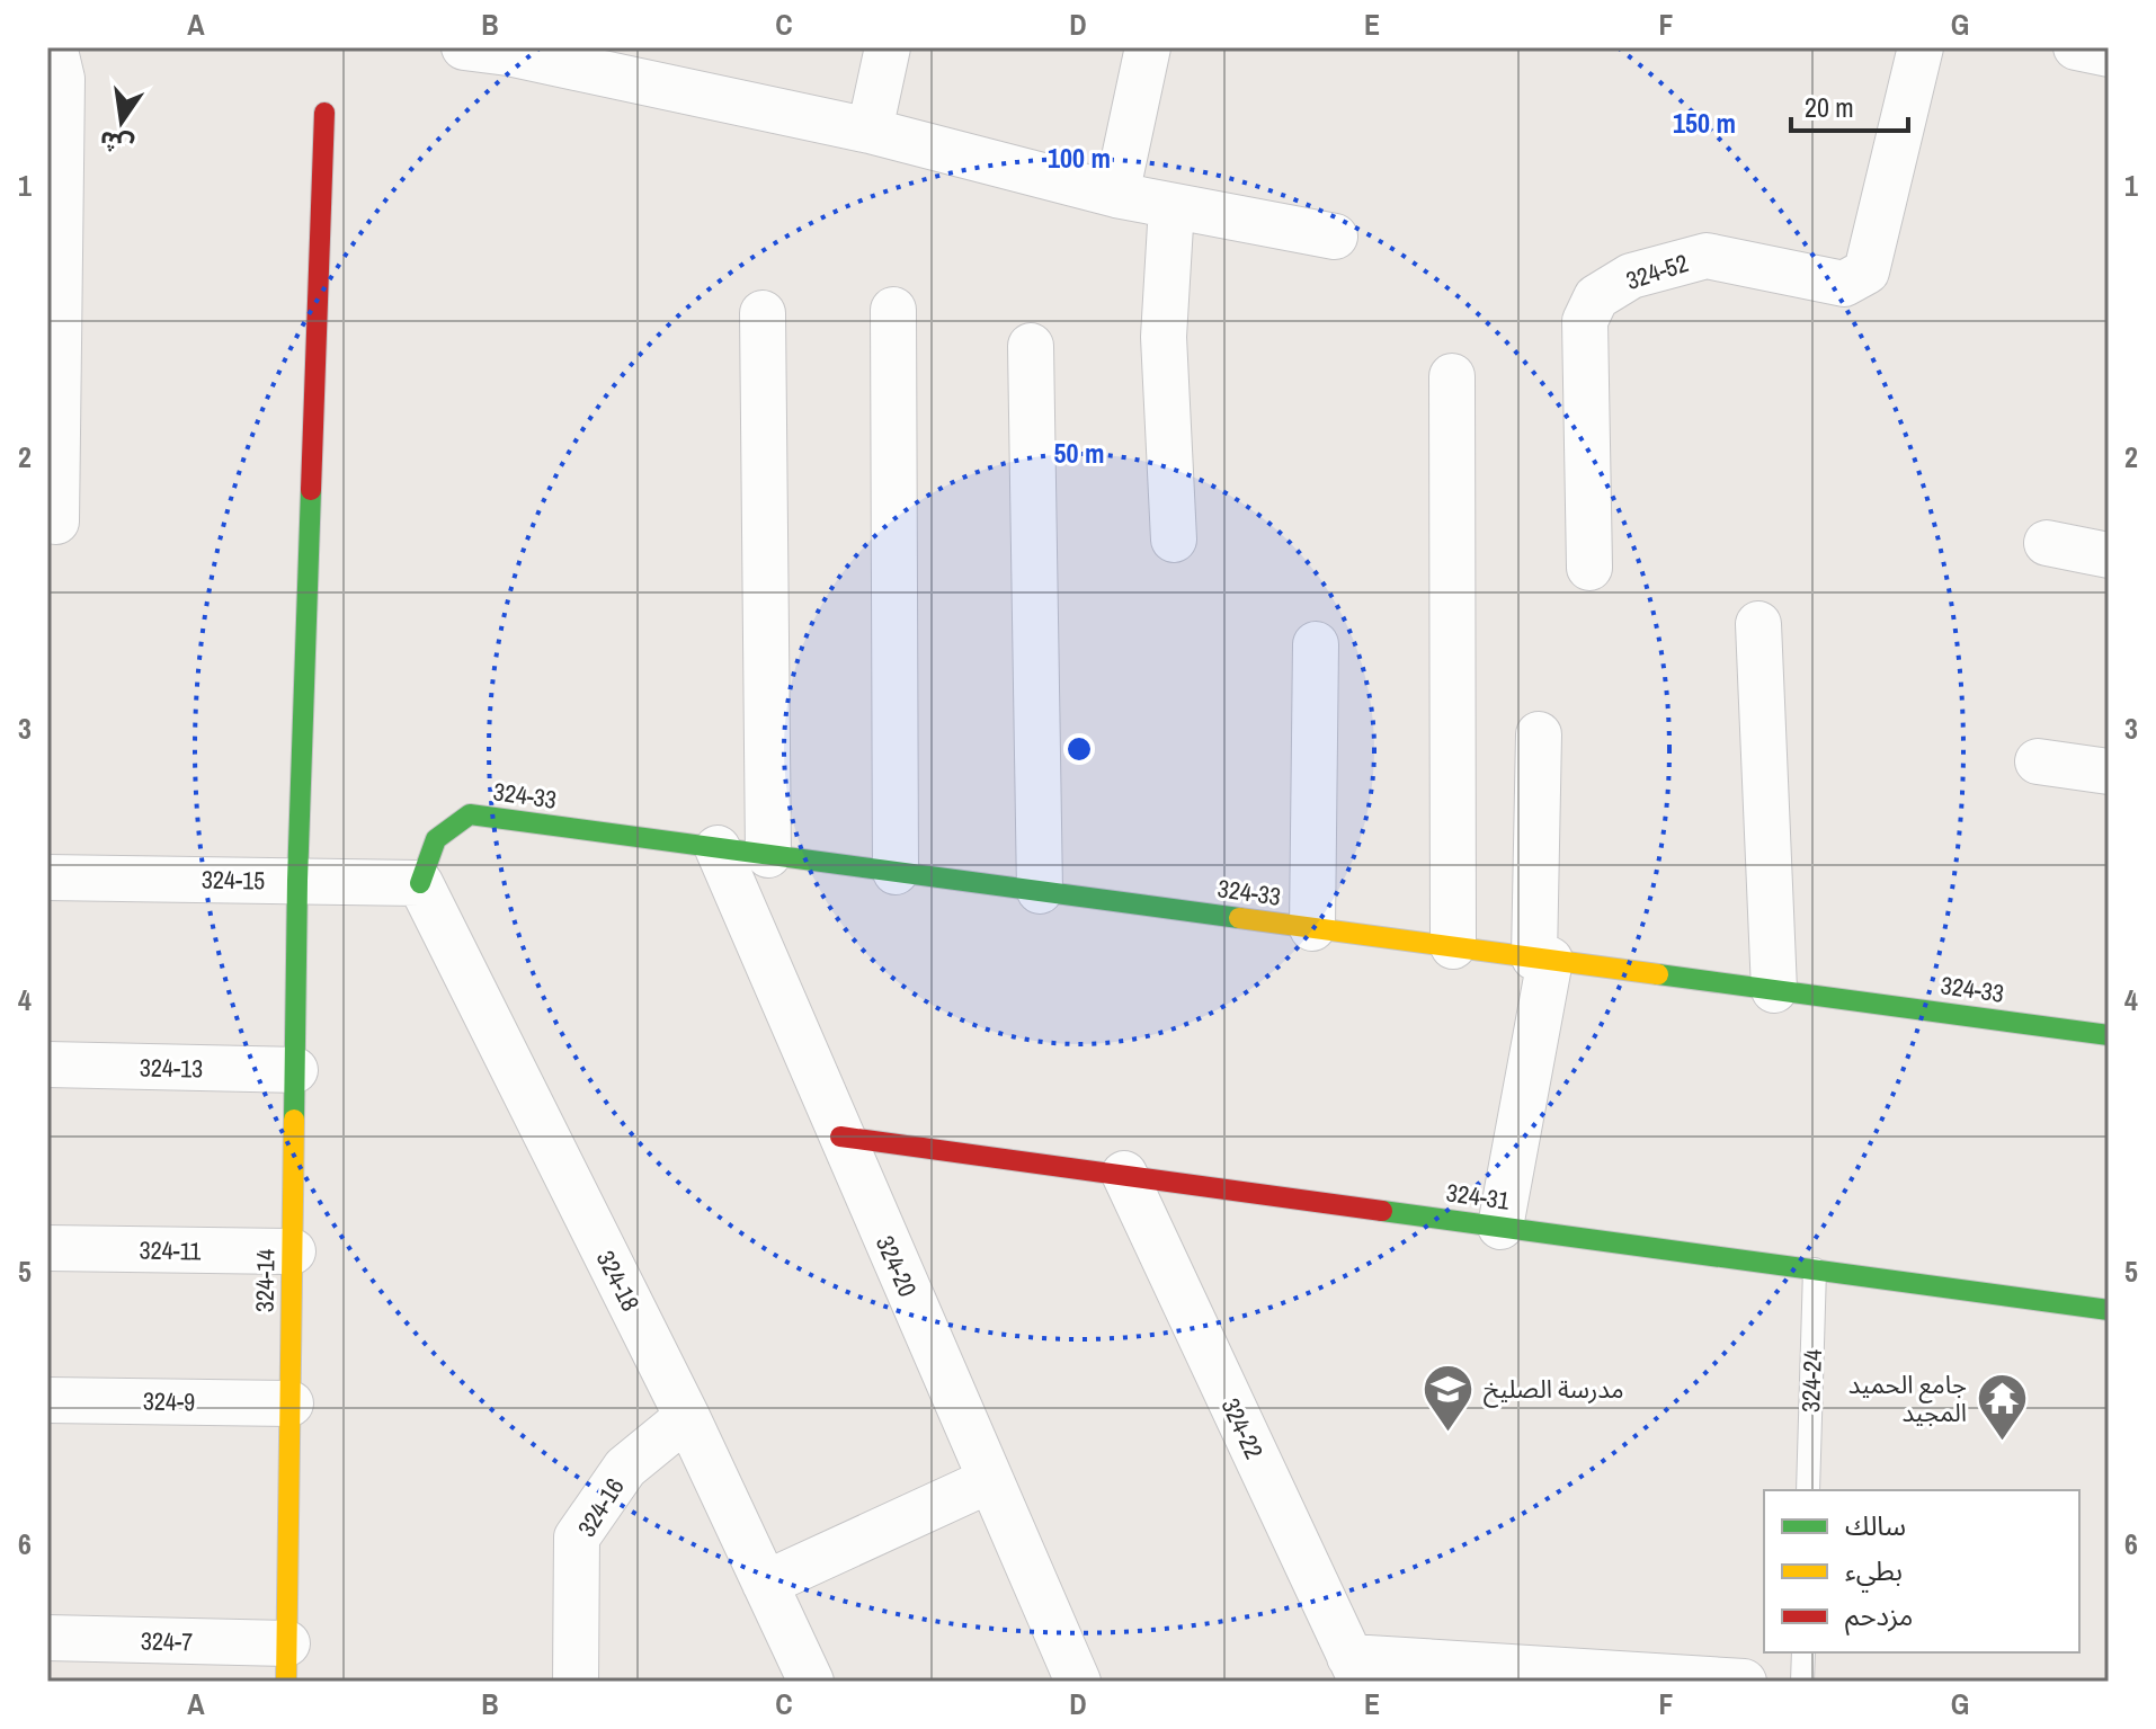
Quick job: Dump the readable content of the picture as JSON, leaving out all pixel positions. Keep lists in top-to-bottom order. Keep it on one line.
{"streets":{"street":["324-52","324-33","324-15","324-13","324-31","324-11","324-20","324-14","324-18","324-9","324-22","324-16","324-7"],"lane":["324-24"]},"crossings":[["324-33","324-15"],["324-33","324-20"],["324-33","324-18"],["324-15","324-14"],["324-15","324-18"],["324-13","324-14"],["324-31","324-20"],["324-31","324-24"],["324-31","324-22"],["324-11","324-14"],["324-14","324-9"],["324-14","324-7"],["324-18","324-16"]],"places":{"school or university":["مدرسة الصليخ"],"temple":["جامع الحميد المجيد"]},"legend":["سالك","بطيء","مزدحم"],"scale_bar":"20 m","north":"bottom","grid":{"columns":["A","B","C","D","E","F","G"],"rows":["1","2","3","4","5","6"]},"rings":["150 m","100 m","50 m"]}
